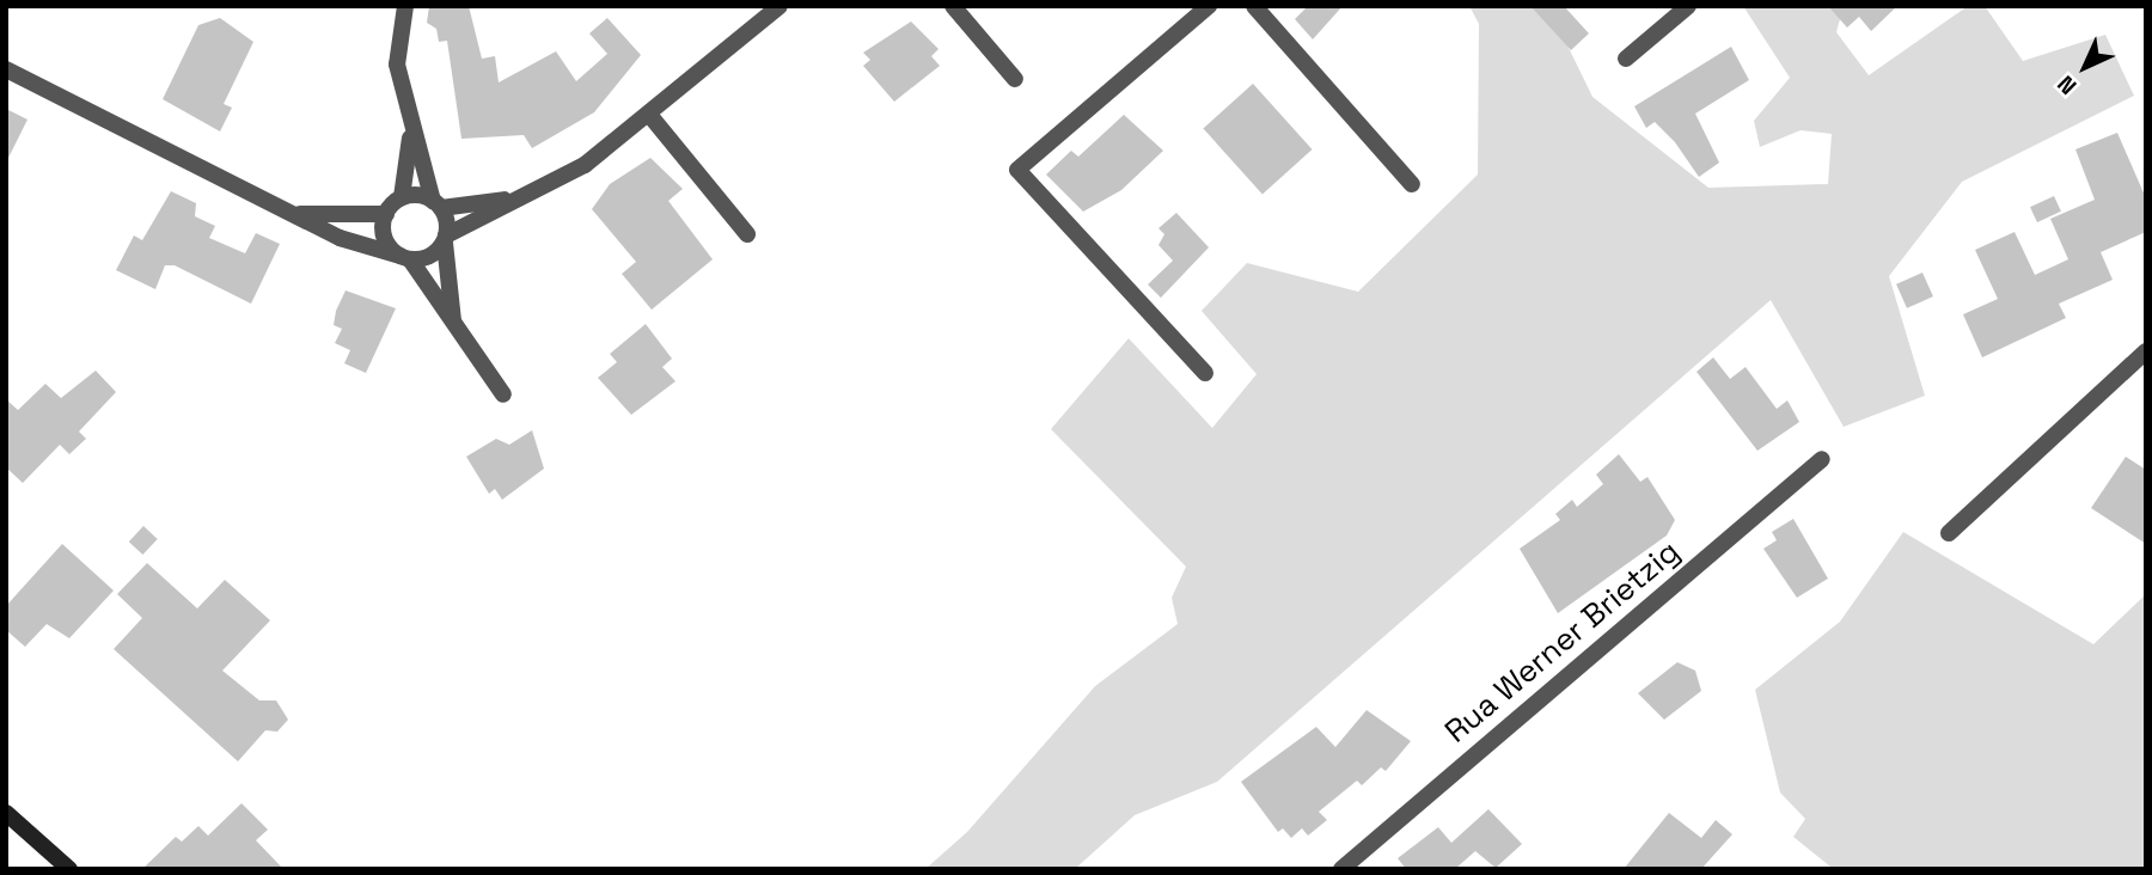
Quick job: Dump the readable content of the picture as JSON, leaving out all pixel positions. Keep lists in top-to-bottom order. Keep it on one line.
{"streets":{"street":["Rua Werner Brietzig"]},"north":"bottom left"}
